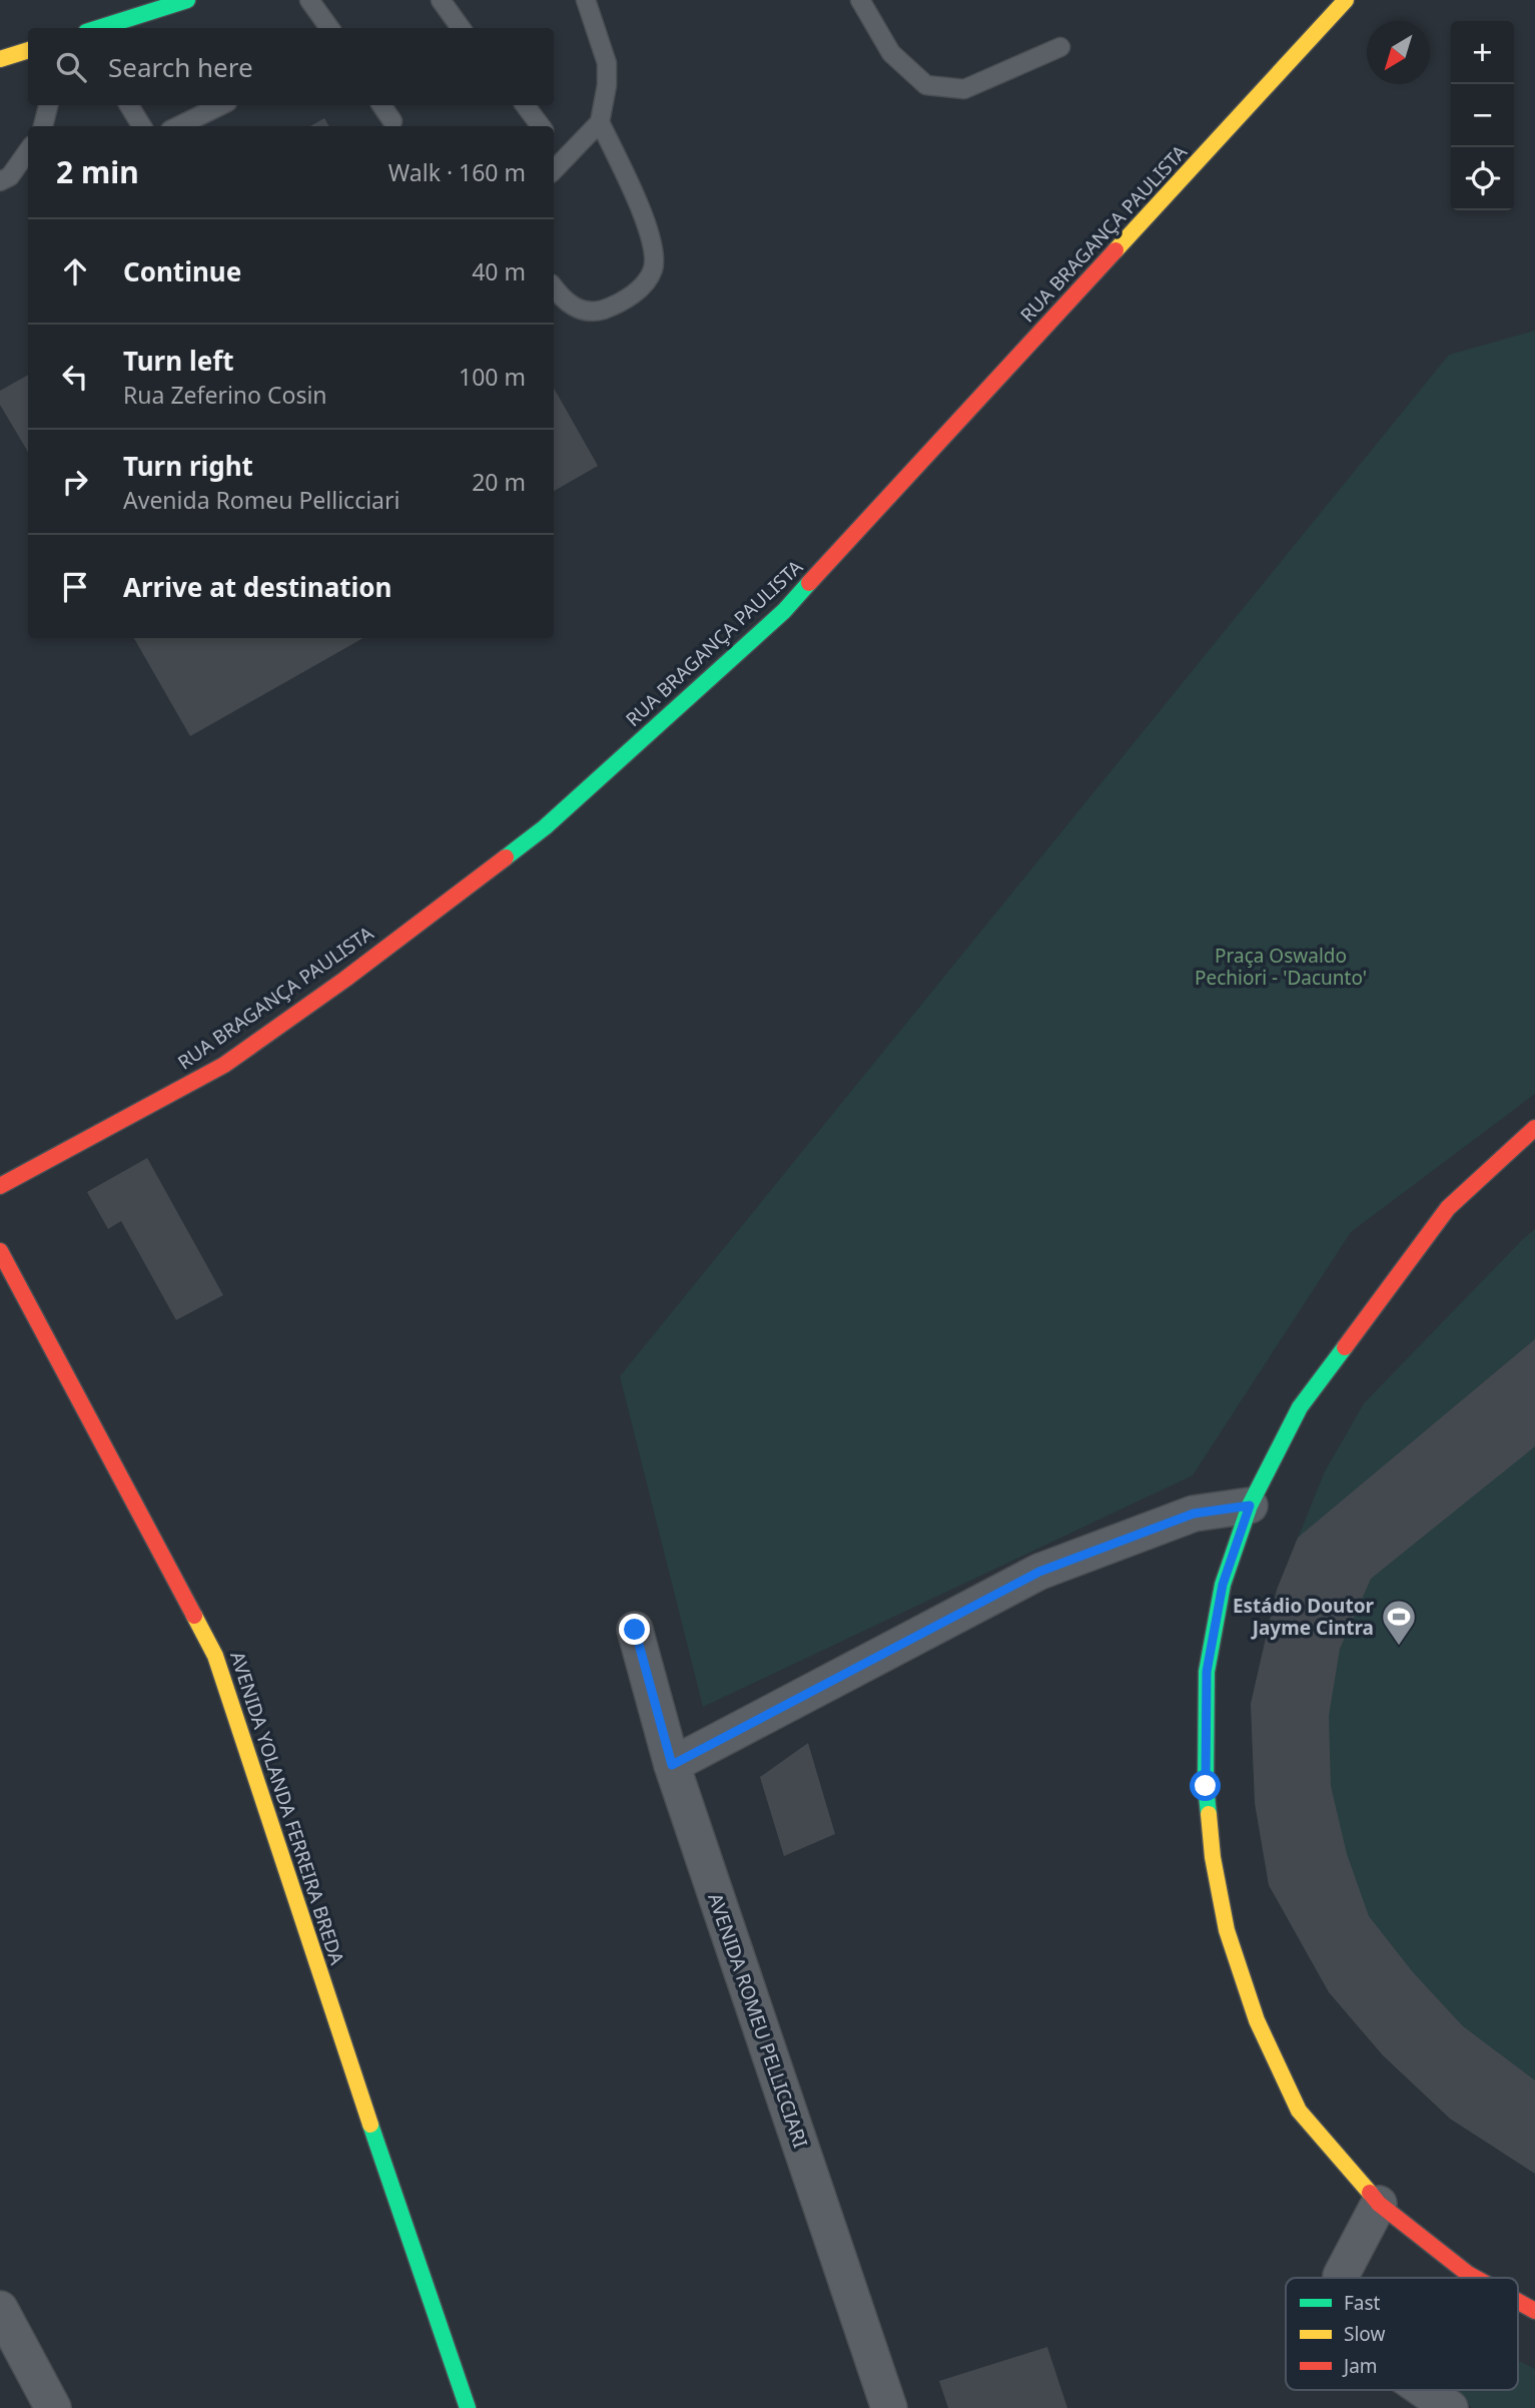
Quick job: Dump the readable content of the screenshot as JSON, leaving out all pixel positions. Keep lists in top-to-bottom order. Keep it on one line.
{"streets":{"street":["RUA BRAGANÇA PAULISTA","AVENIDA YOLANDA FERREIRA BREDA","AVENIDA ROMEU PELLICCIARI"]},"parks":["Praça Oswaldo Pechiori - 'Dacunto'"],"places":{"sports":["Estádio Doutor Jayme Cintra"]},"legend":["Fast","Slow","Jam"],"north":"bottom left","page":{"map_buttons":["+","−"],"search":"Search here","heading":["2 min","Walk · 160 m"],"list":[["Continue","40 m"],["Turn left","Rua Zeferino Cosin","100 m"],["Turn right","Avenida Romeu Pellicciari","20 m"],"Arrive at destination"]}}
